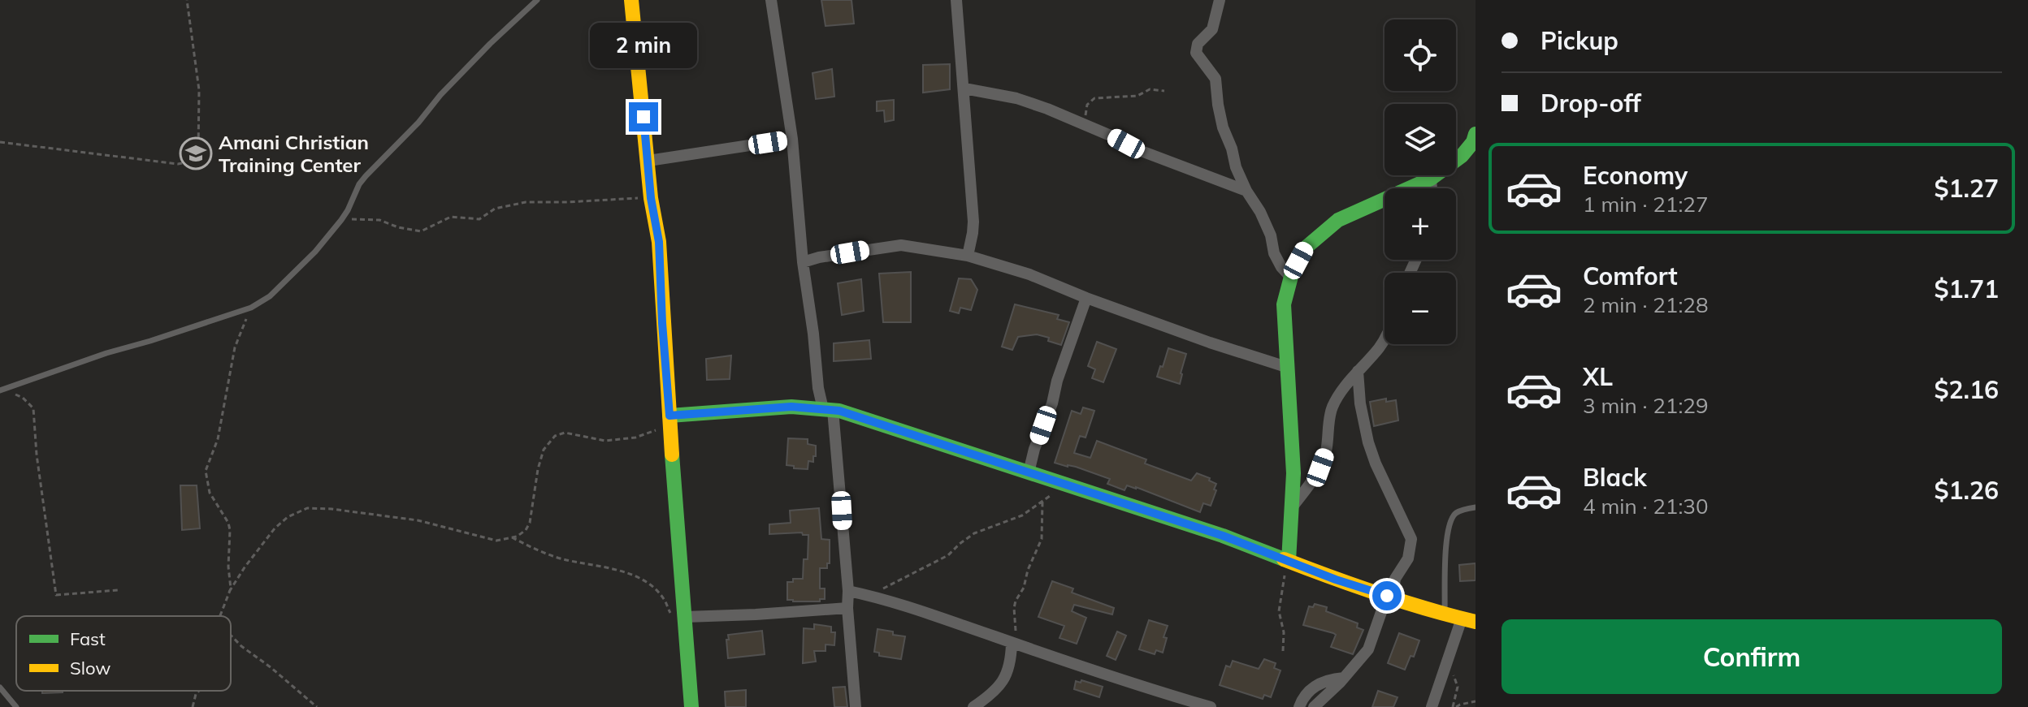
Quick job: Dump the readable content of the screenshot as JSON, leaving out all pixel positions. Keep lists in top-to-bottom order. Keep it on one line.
{"places":{"school or university":["Amani Christian Training Center"]},"legend":["Fast","Slow"],"page":{"banner":["Pickup","Drop-off"],"map_buttons":["+","−"],"bubble":"2 min","list":[{"name":"Economy","note":"1 min · 21:27","value":"$1.27"},{"name":"Comfort","note":"2 min · 21:28","value":"$1.71"},{"name":"XL","note":"3 min · 21:29","value":"$2.16"},{"name":"Black","note":"4 min · 21:30","value":"$1.26"}],"buttons":"Confirm"}}
